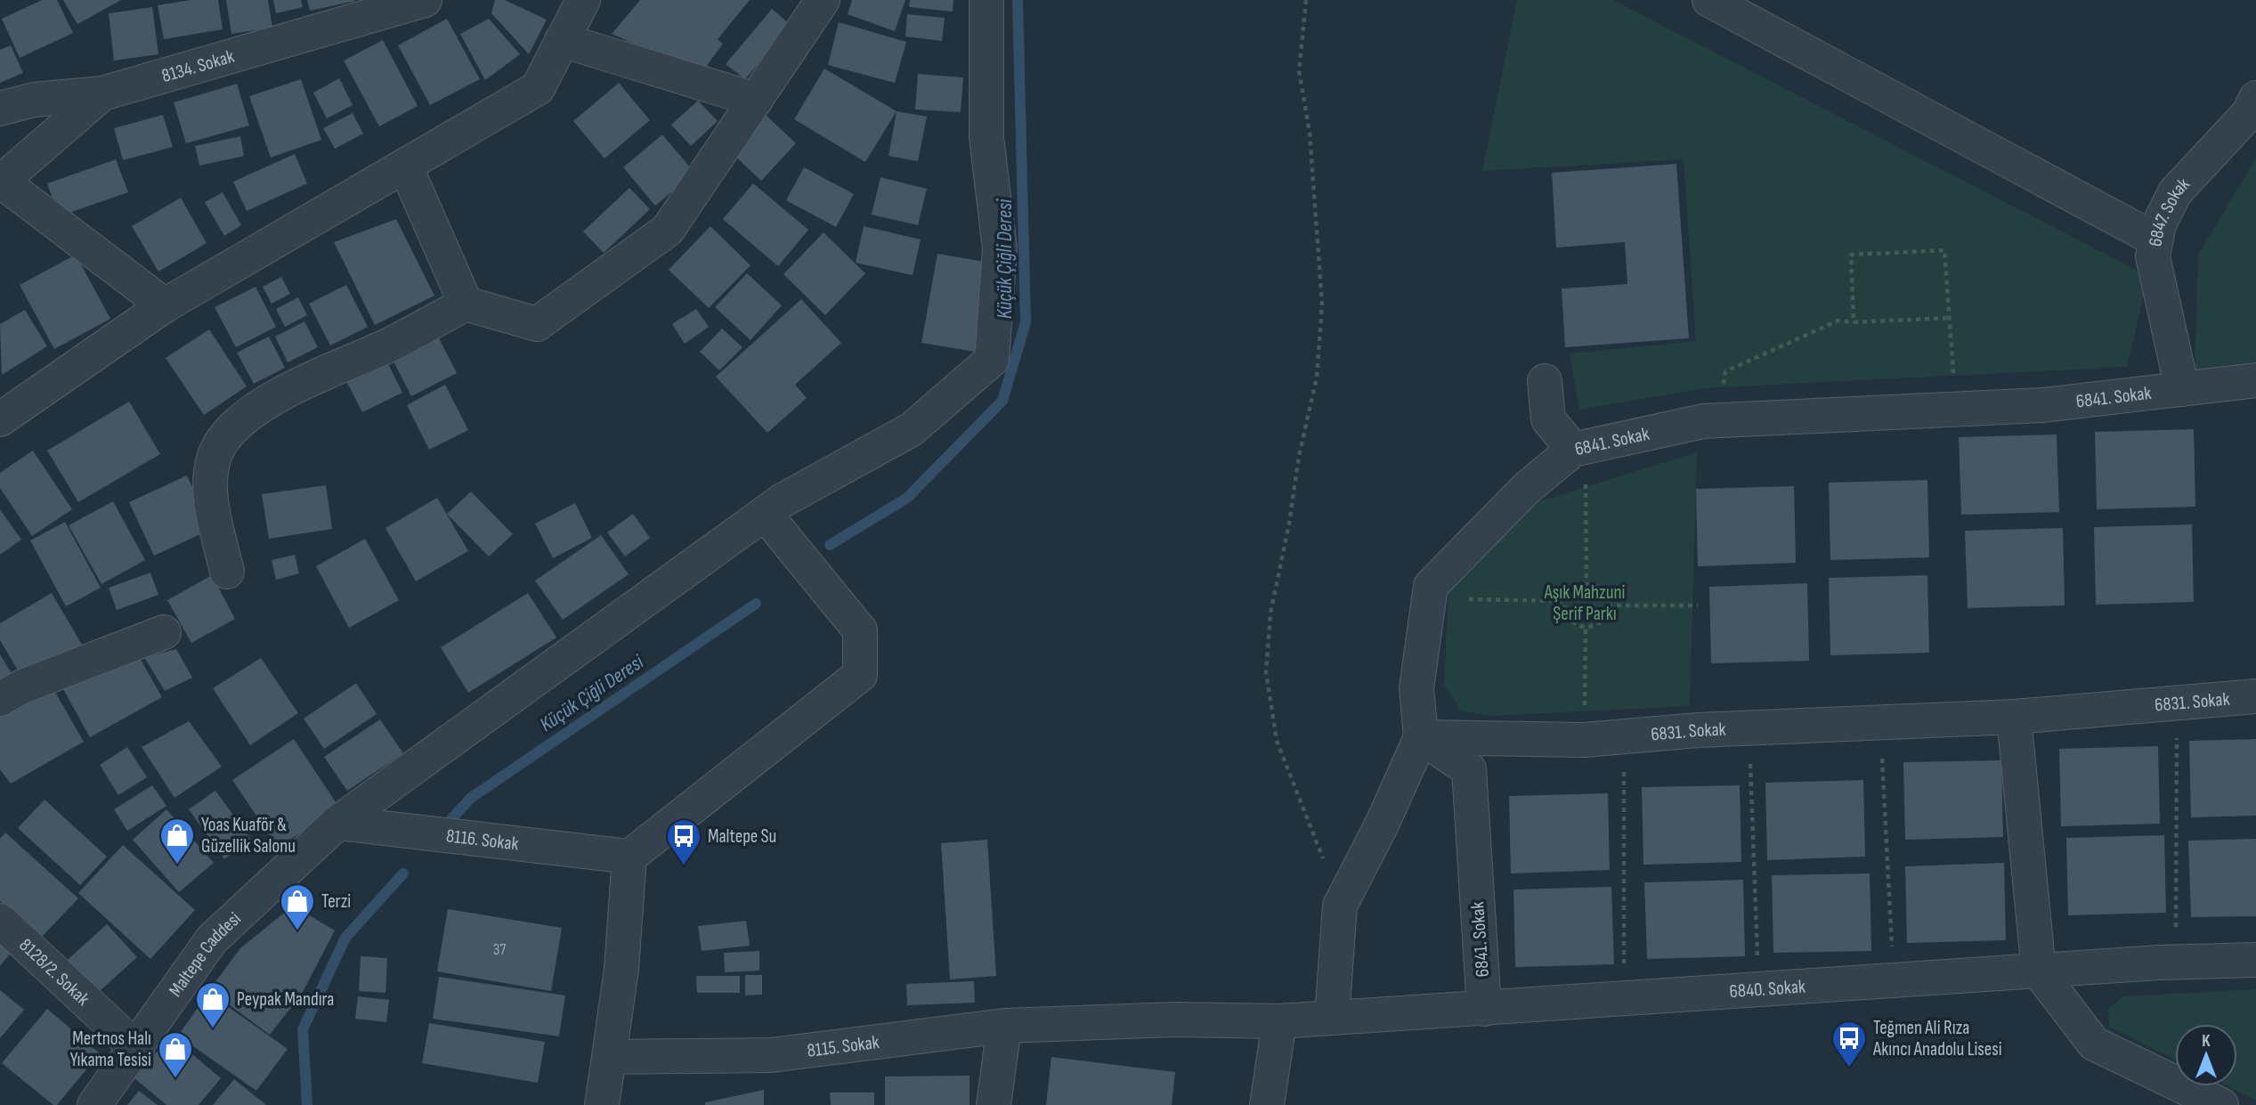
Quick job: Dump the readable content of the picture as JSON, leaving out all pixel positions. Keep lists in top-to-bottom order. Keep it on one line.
{"streets":{"street":["8134. Sokak","6847. Sokak","6841. Sokak","6831. Sokak","8116. Sokak","Maltepe Caddesi","8128/2. Sokak","6840. Sokak","8115. Sokak"]},"crossings":[["6847. Sokak","6841. Sokak"],["6841. Sokak","6831. Sokak"],["6841. Sokak","6840. Sokak"],["8116. Sokak","Maltepe Caddesi"],["Maltepe Caddesi","8128/2. Sokak"],["6840. Sokak","8115. Sokak"]],"water":["Küçük Çiğli Deresi"],"parks":["Aşık Mahzuni Şerif Parkı"],"places":{"shop":["Yoas Kuaför & Güzellik Salonu","Terzi","Peypak Mandıra","Mertnos Halı Yıkama Tesisi"],"bus stop":["Maltepe Su","Teğmen Ali Rıza Akıncı Anadolu Lisesi"]},"house_numbers":["37"],"north":"top"}
